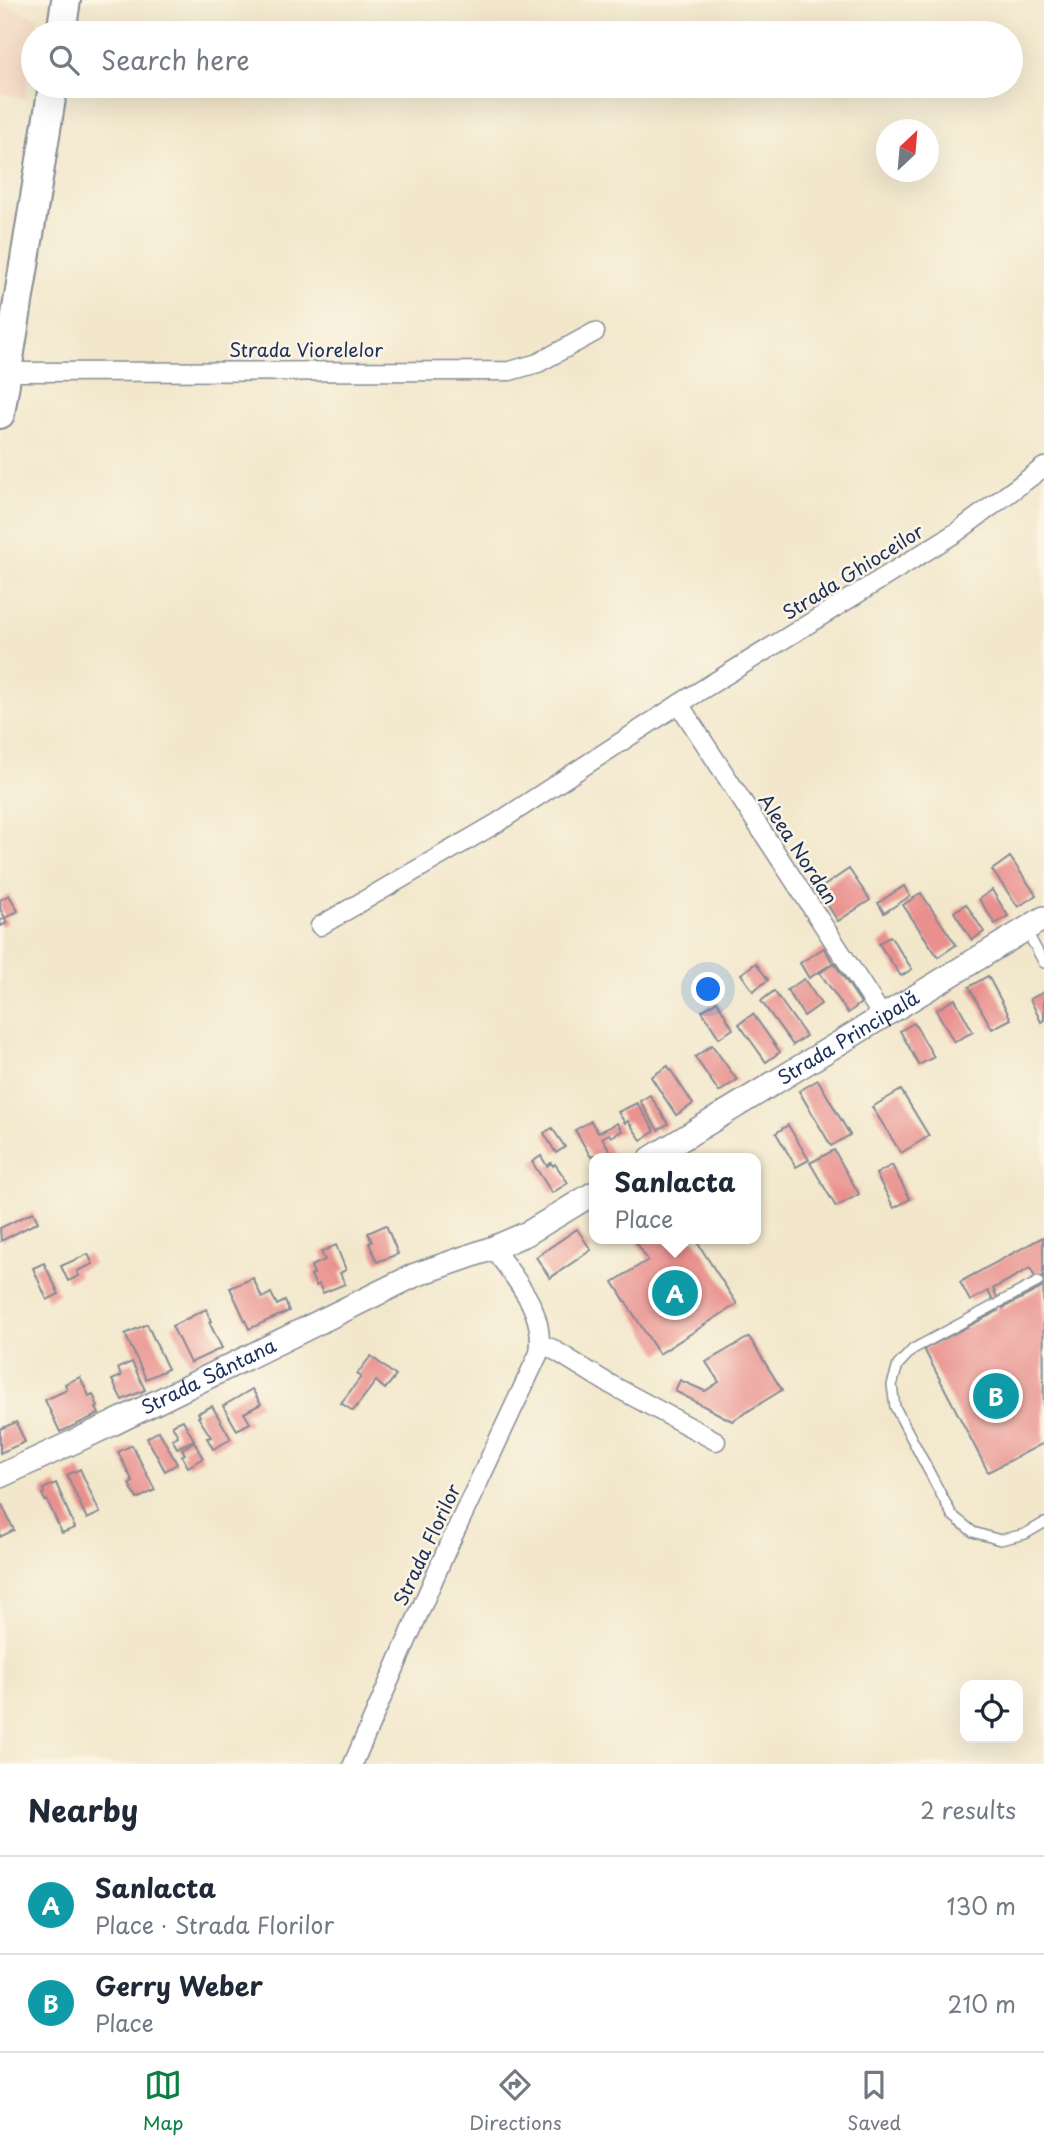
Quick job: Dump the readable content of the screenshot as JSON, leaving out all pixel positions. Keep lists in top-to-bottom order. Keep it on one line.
{"streets":{"street":["Strada Viorelelor","Strada Ghioceilor","Aleea Nordan","Strada Principală","Strada Sântana","Strada Florilor"]},"crossings":[["Strada Ghioceilor","Aleea Nordan"],["Aleea Nordan","Strada Principală"],["Strada Sântana","Strada Florilor"]],"north":"top right","page":{"search":"Search here","popup":["Sanlacta","Place"],"pins":["A","B"],"heading":["Nearby","2 results"],"list":[{"mark":"A","name":"Sanlacta","note":"Place · Strada Florilor","value":"130 m"},{"mark":"B","name":"Gerry Weber","note":"Place","value":"210 m"}],"nav":["Map","Directions","Saved"]}}
